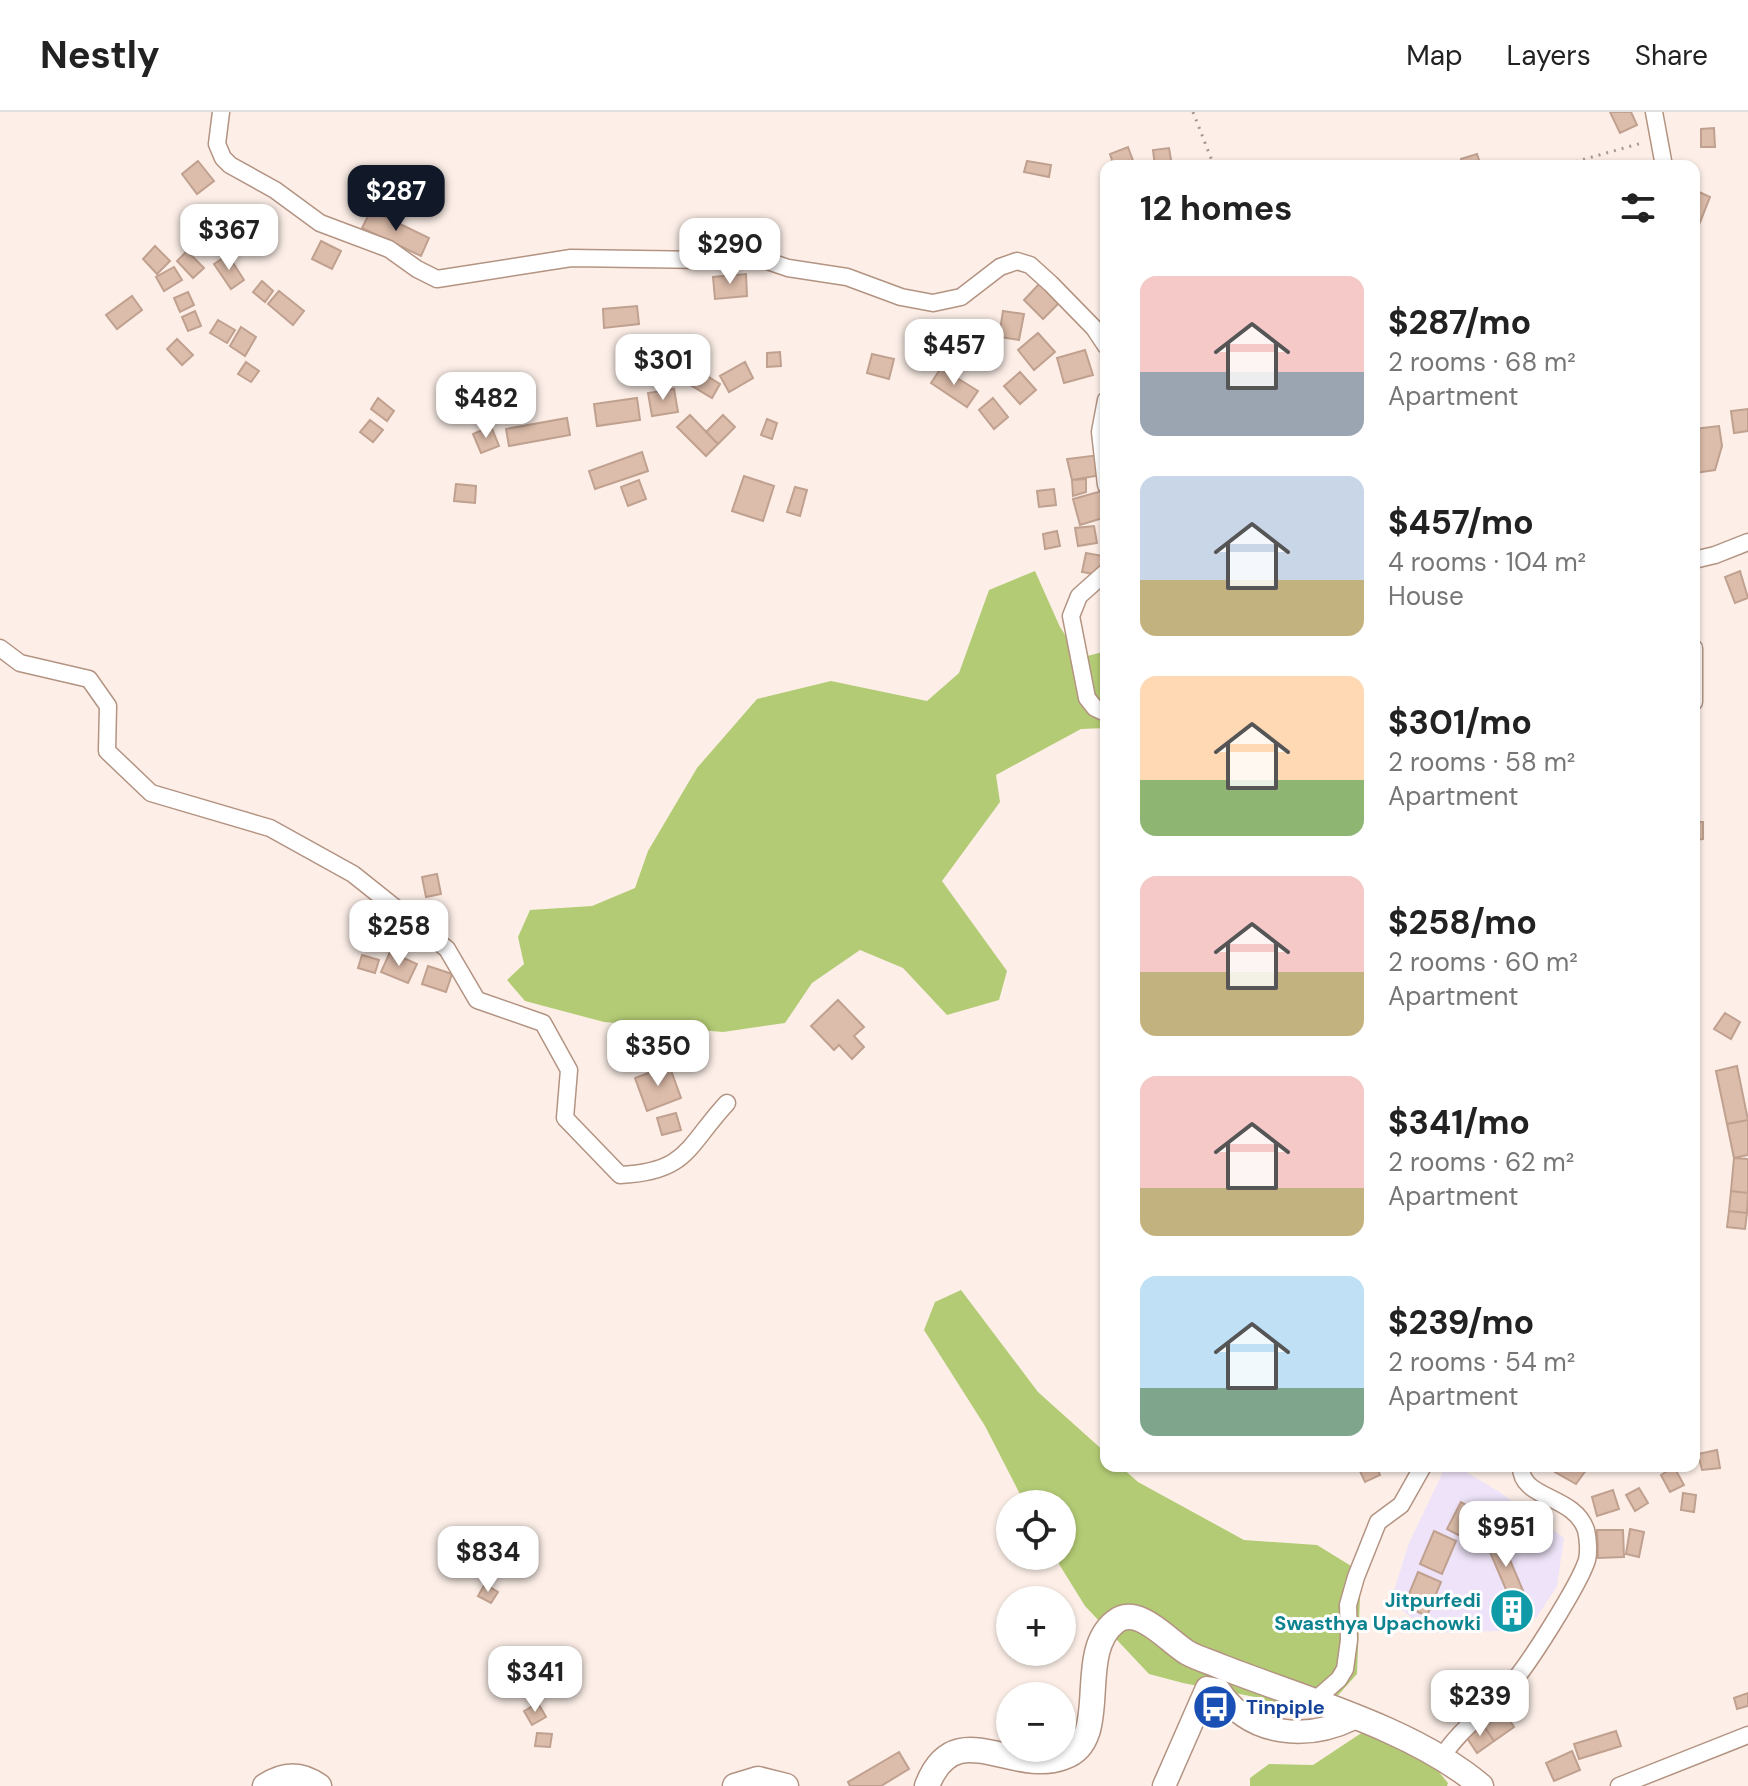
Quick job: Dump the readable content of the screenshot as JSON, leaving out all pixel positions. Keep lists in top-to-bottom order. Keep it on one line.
{"places":{"building":["Jitpurfedi Swasthya Upachowki"],"bus stop":["Tinpiple"]},"page":{"header":"Nestly","nav":["Map","Layers","Share"],"heading":"12 homes","price":["$287","$367","$290","$457","$301","$482","$258","$350","$951","$834","$341","$239"],"list":[{"name":"$287/mo","note":"2 rooms · 68 m² · Apartment"},{"name":"$457/mo","note":"4 rooms · 104 m² · House"},{"name":"$301/mo","note":"2 rooms · 58 m² · Apartment"},{"name":"$258/mo","note":"2 rooms · 60 m² · Apartment"},{"name":"$341/mo","note":"2 rooms · 62 m² · Apartment"},{"name":"$239/mo","note":"2 rooms · 54 m² · Apartment"}],"map_buttons":["+","−"]}}
